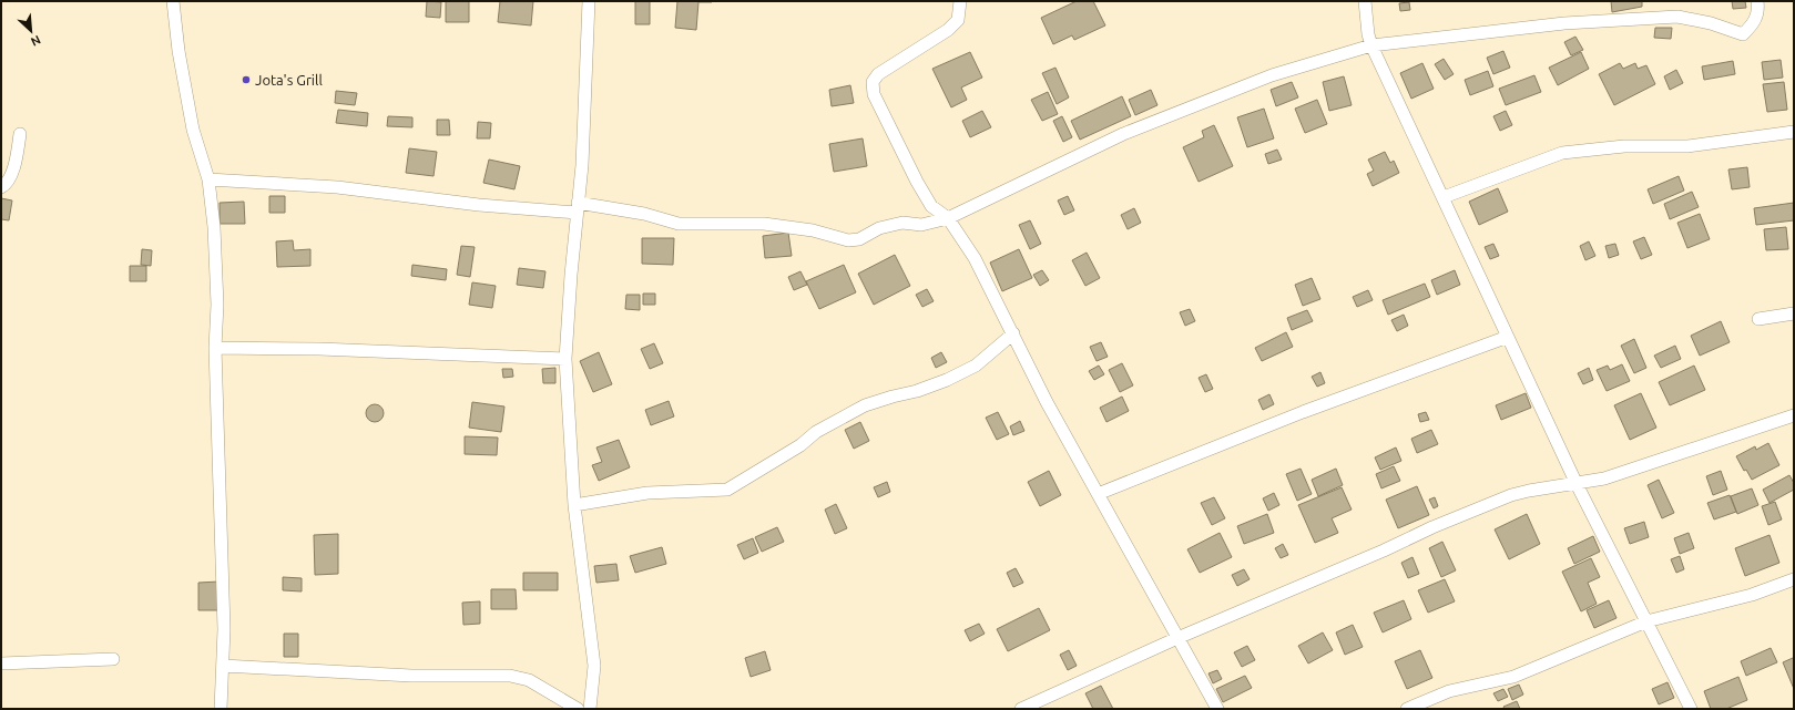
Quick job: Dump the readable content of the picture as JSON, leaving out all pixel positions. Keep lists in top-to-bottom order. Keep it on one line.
{"places":["Jota's Grill"],"north":"bottom right"}
